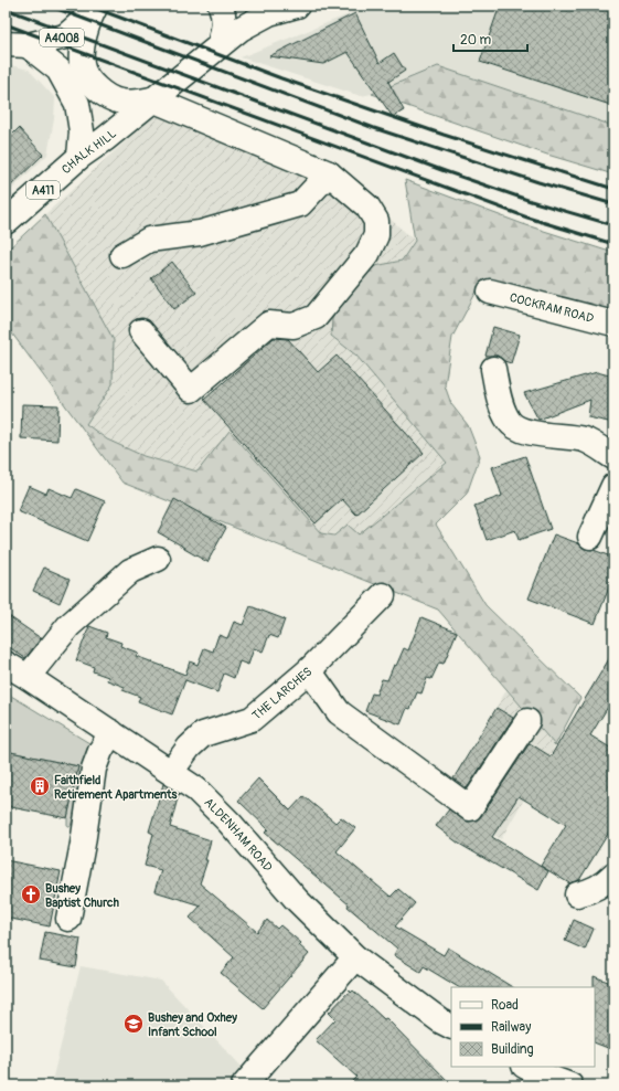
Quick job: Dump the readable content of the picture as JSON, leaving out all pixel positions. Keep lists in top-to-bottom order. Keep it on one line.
{"streets":{"main road":["A4008","CHALK HILL","A411","COCKRAM ROAD","THE LARCHES","ALDENHAM ROAD"]},"crossings":[["THE LARCHES","ALDENHAM ROAD"]],"places":{"building":["Faithfield Retirement Apartments"],"church":["Bushey Baptist Church"],"school or university":["Bushey and Oxhey Infant School"]},"legend":["Road","Railway","Building"],"scale_bar":"20 m"}
